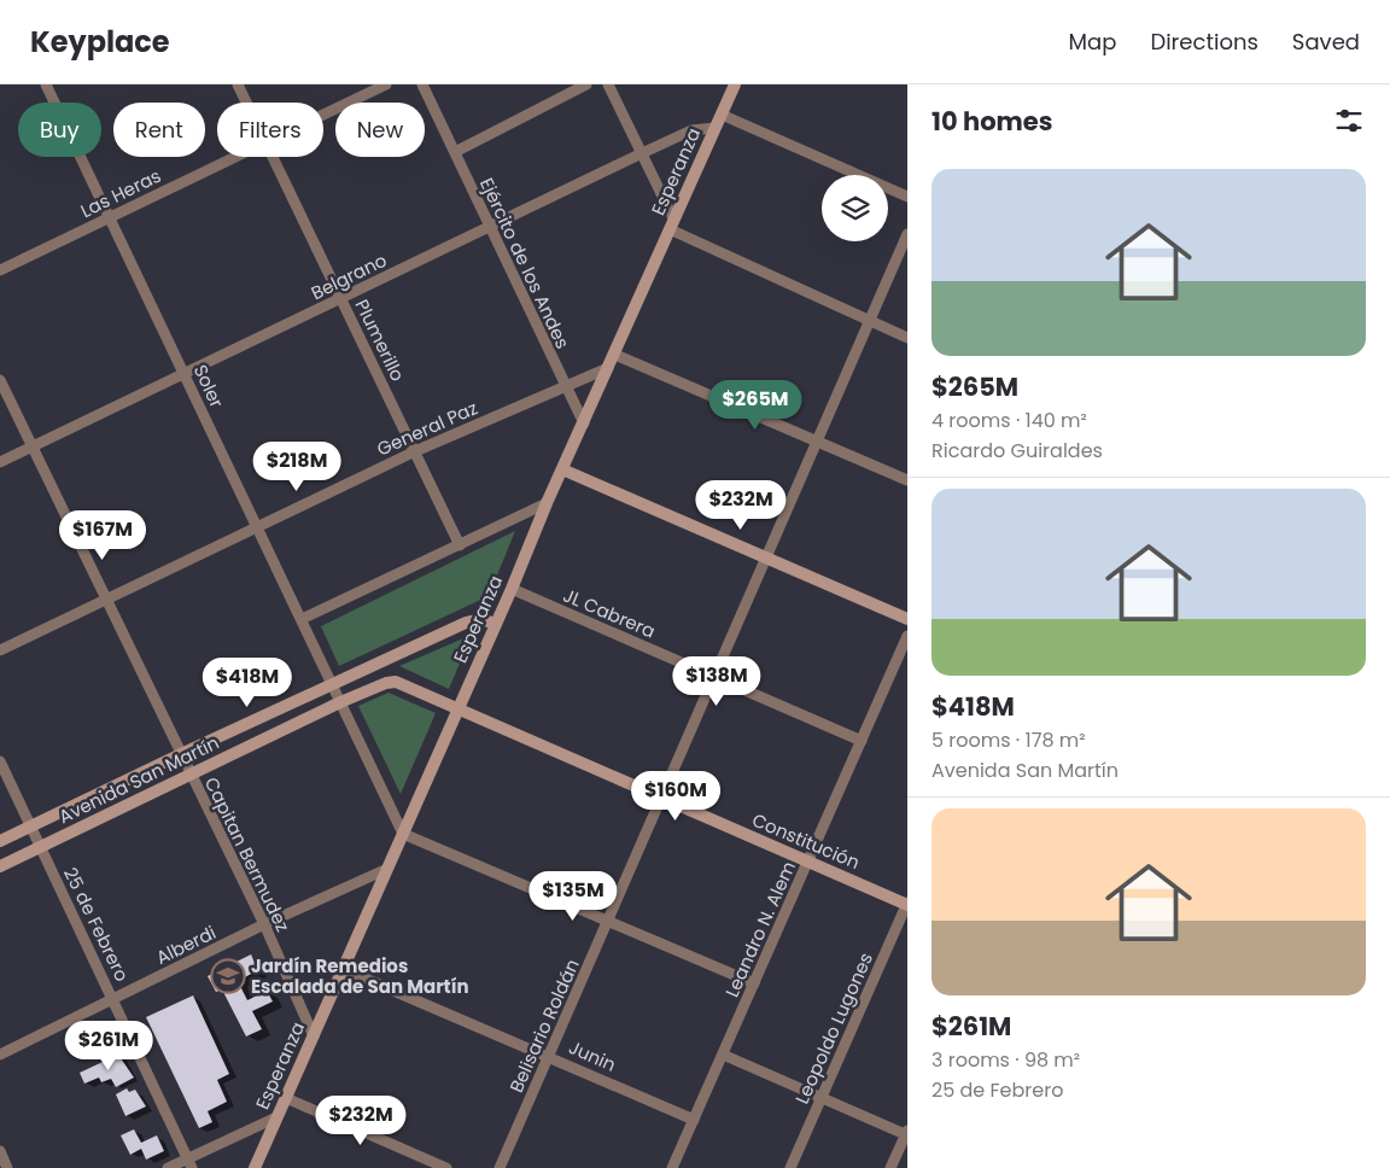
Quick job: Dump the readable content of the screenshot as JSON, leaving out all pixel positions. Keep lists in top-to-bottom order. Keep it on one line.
{"streets":{"main road":["Esperanza","Avenida San Martín","Constitución"],"street":["Las Heras","Ejército de los Andes","Belgrano","Plumerillo","Soler","General Paz","JL Cabrera","Capitan Bermudez","25 de Febrero","Leandro N. Alem","Alberdi","Belisario Roldán","Leopoldo Lugones","Junin"]},"crossings":[["Esperanza","Ejército de los Andes"],["Esperanza","Belgrano"],["Esperanza","Soler"],["Esperanza","General Paz"],["Esperanza","JL Cabrera"],["Esperanza","Avenida San Martín"],["Esperanza","Constitución"],["Esperanza","Capitan Bermudez"],["Esperanza","Alberdi"],["Esperanza","Junin"],["Las Heras","Soler"],["Ejército de los Andes","Belgrano"],["Ejército de los Andes","General Paz"],["Belgrano","Plumerillo"],["Belgrano","Soler"],["Belgrano","Capitan Bermudez"],["Plumerillo","General Paz"],["Soler","General Paz"],["Soler","Avenida San Martín"],["General Paz","Capitan Bermudez"],["JL Cabrera","Leandro N. Alem"],["JL Cabrera","Belisario Roldán"],["Avenida San Martín","Constitución"],["Avenida San Martín","Capitan Bermudez"],["Avenida San Martín","25 de Febrero"],["Constitución","Leandro N. Alem"],["Constitución","Belisario Roldán"],["Constitución","Leopoldo Lugones"],["Capitan Bermudez","Alberdi"],["25 de Febrero","Alberdi"],["Leandro N. Alem","Junin"],["Belisario Roldán","Junin"]],"places":{"school or university":["Jardín Remedios Escalada de San Martín"]},"page":{"header":"Keyplace","nav":["Map","Directions","Saved"],"heading":"10 homes","chip":["Buy","Rent","Filters","New"],"list":[{"name":"$265M","note":"4 rooms · 140 m² · Ricardo Guiraldes"},{"name":"$418M","note":"5 rooms · 178 m² · Avenida San Martín"},{"name":"$261M","note":"3 rooms · 98 m² · 25 de Febrero"}],"price":["$265M","$218M","$232M","$167M","$138M","$418M","$160M","$135M","$261M","$232M"]}}
